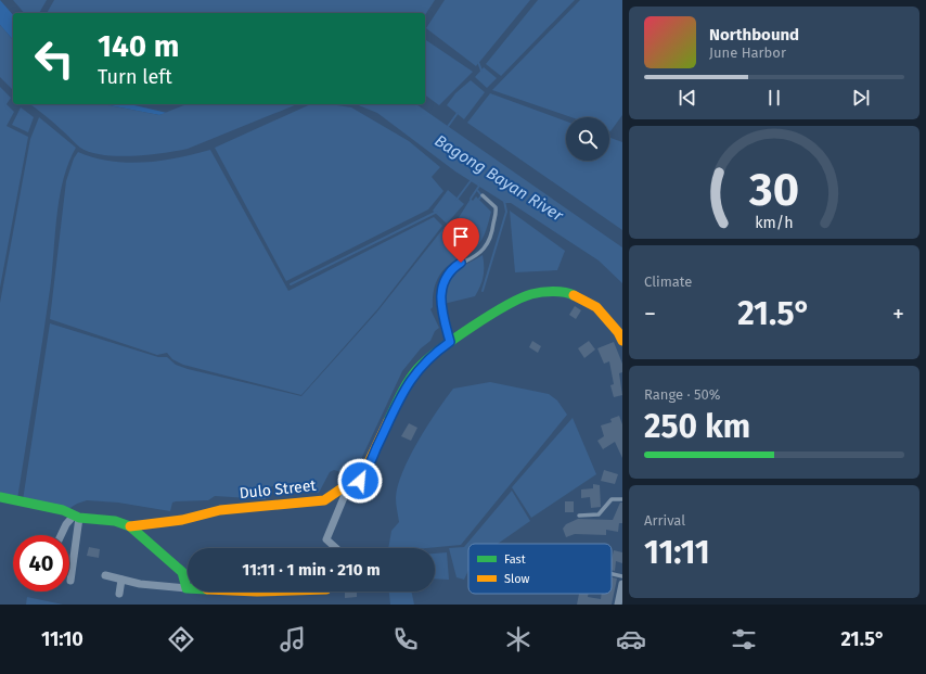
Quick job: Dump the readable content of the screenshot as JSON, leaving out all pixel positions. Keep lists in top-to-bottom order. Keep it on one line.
{"streets":{"street":["Dulo Street"]},"water":["Bagong Bayan River"],"legend":["Fast","Slow"],"page":{"turn":["140 m","Turn left"],"song":["Northbound","June Harbor"],"tile":["Climate",["Range · 50%","250 km"],["Arrival","11:11"]],"heat":["−","21.5°","+"],"limit":"40","trip":"11:11 · 1 min · 210 m","tabs":["11:10","21.5°"],"gauge":["30","km/h"]}}
